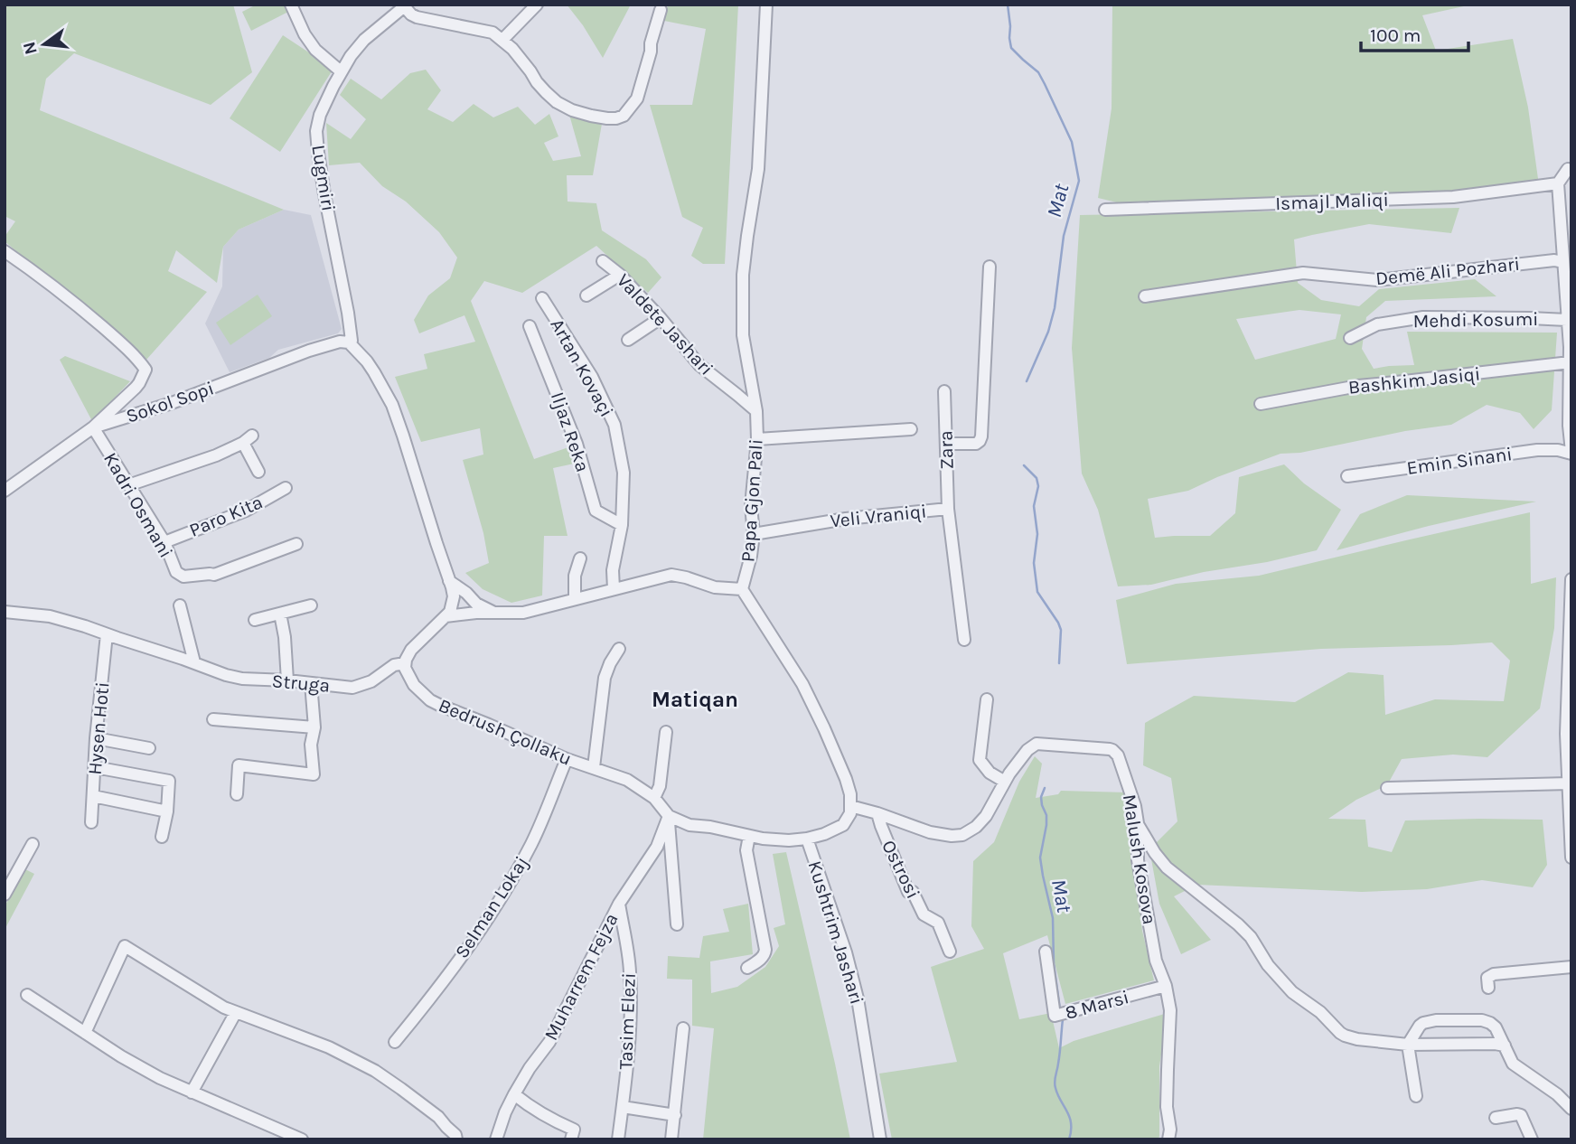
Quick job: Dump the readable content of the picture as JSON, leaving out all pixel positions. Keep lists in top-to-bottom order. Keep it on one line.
{"streets":{"street":["Lugmiri","Ismajl Maliqi","Demë Ali Pozhari","Mehdi Kosumi","Valdete Jashari","Artan Kovaçi","Bashkim Jasiqi","Sokol Sopi","Iljaz Reka","Zara","Emin Sinani","Papa Gjon Pali","Kadri Osmani","Paro Kita","Veli Vraniqi","Struga","Hysen Hoti","Bedrush Çollaku","Malush Kosova","Ostrosi","Selman Lokaj","Kushtrim Jashari","Muharrem Fejza","8 Marsi","Tasim Elezi"]},"crossings":[["Lugmiri","Sokol Sopi"],["Valdete Jashari","Papa Gjon Pali"],["Artan Kovaçi","Iljaz Reka"],["Sokol Sopi","Kadri Osmani"],["Zara","Veli Vraniqi"],["Papa Gjon Pali","Veli Vraniqi"],["Papa Gjon Pali","Malush Kosova"],["Kadri Osmani","Paro Kita"],["Struga","Hysen Hoti"],["Struga","Bedrush Çollaku"],["Bedrush Çollaku","Selman Lokaj"],["Bedrush Çollaku","Muharrem Fejza"],["Malush Kosova","Ostrosi"],["Malush Kosova","8 Marsi"],["Muharrem Fejza","Tasim Elezi"]],"districts":["Matiqan"],"water":["Mat"],"scale_bar":"100 m","north":"left"}
